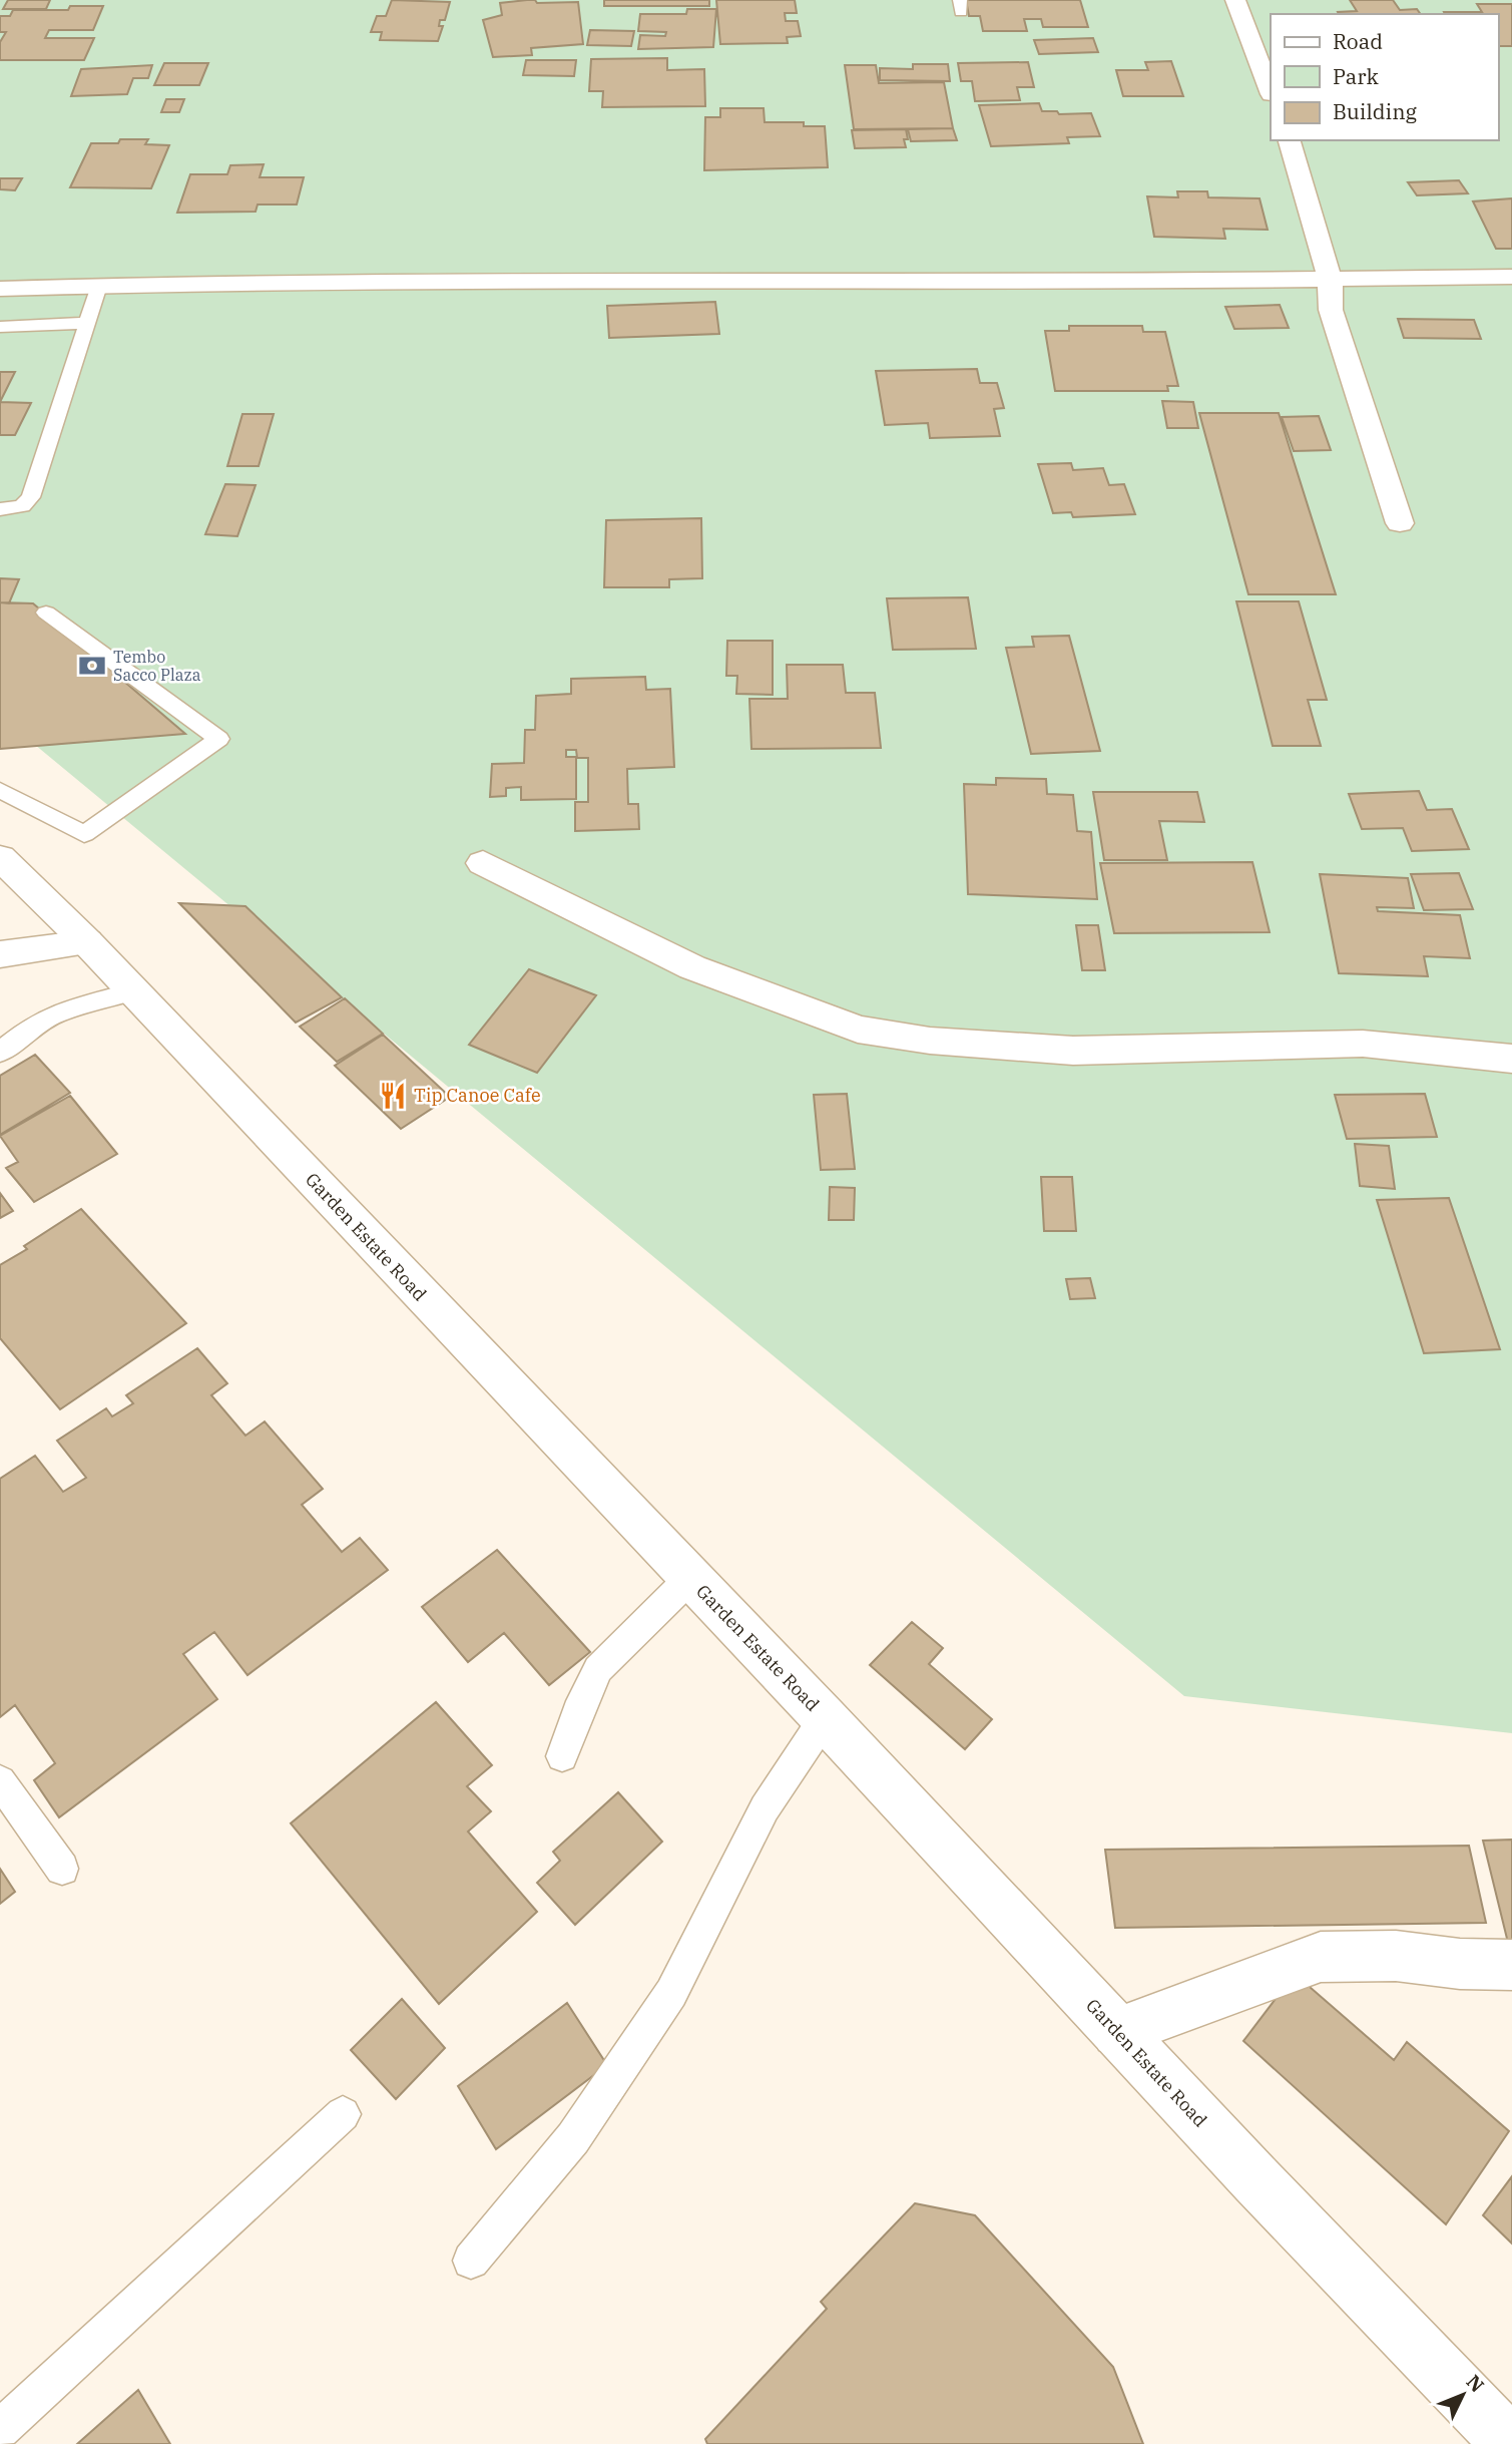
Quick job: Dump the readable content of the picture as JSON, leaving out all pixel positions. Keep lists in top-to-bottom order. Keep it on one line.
{"streets":{"street":["Garden Estate Road"]},"places":{"bank":["Tembo Sacco Plaza"],"restaurant":["Tip Canoe Cafe"]},"legend":["Road","Park","Building"],"north":"top right"}
